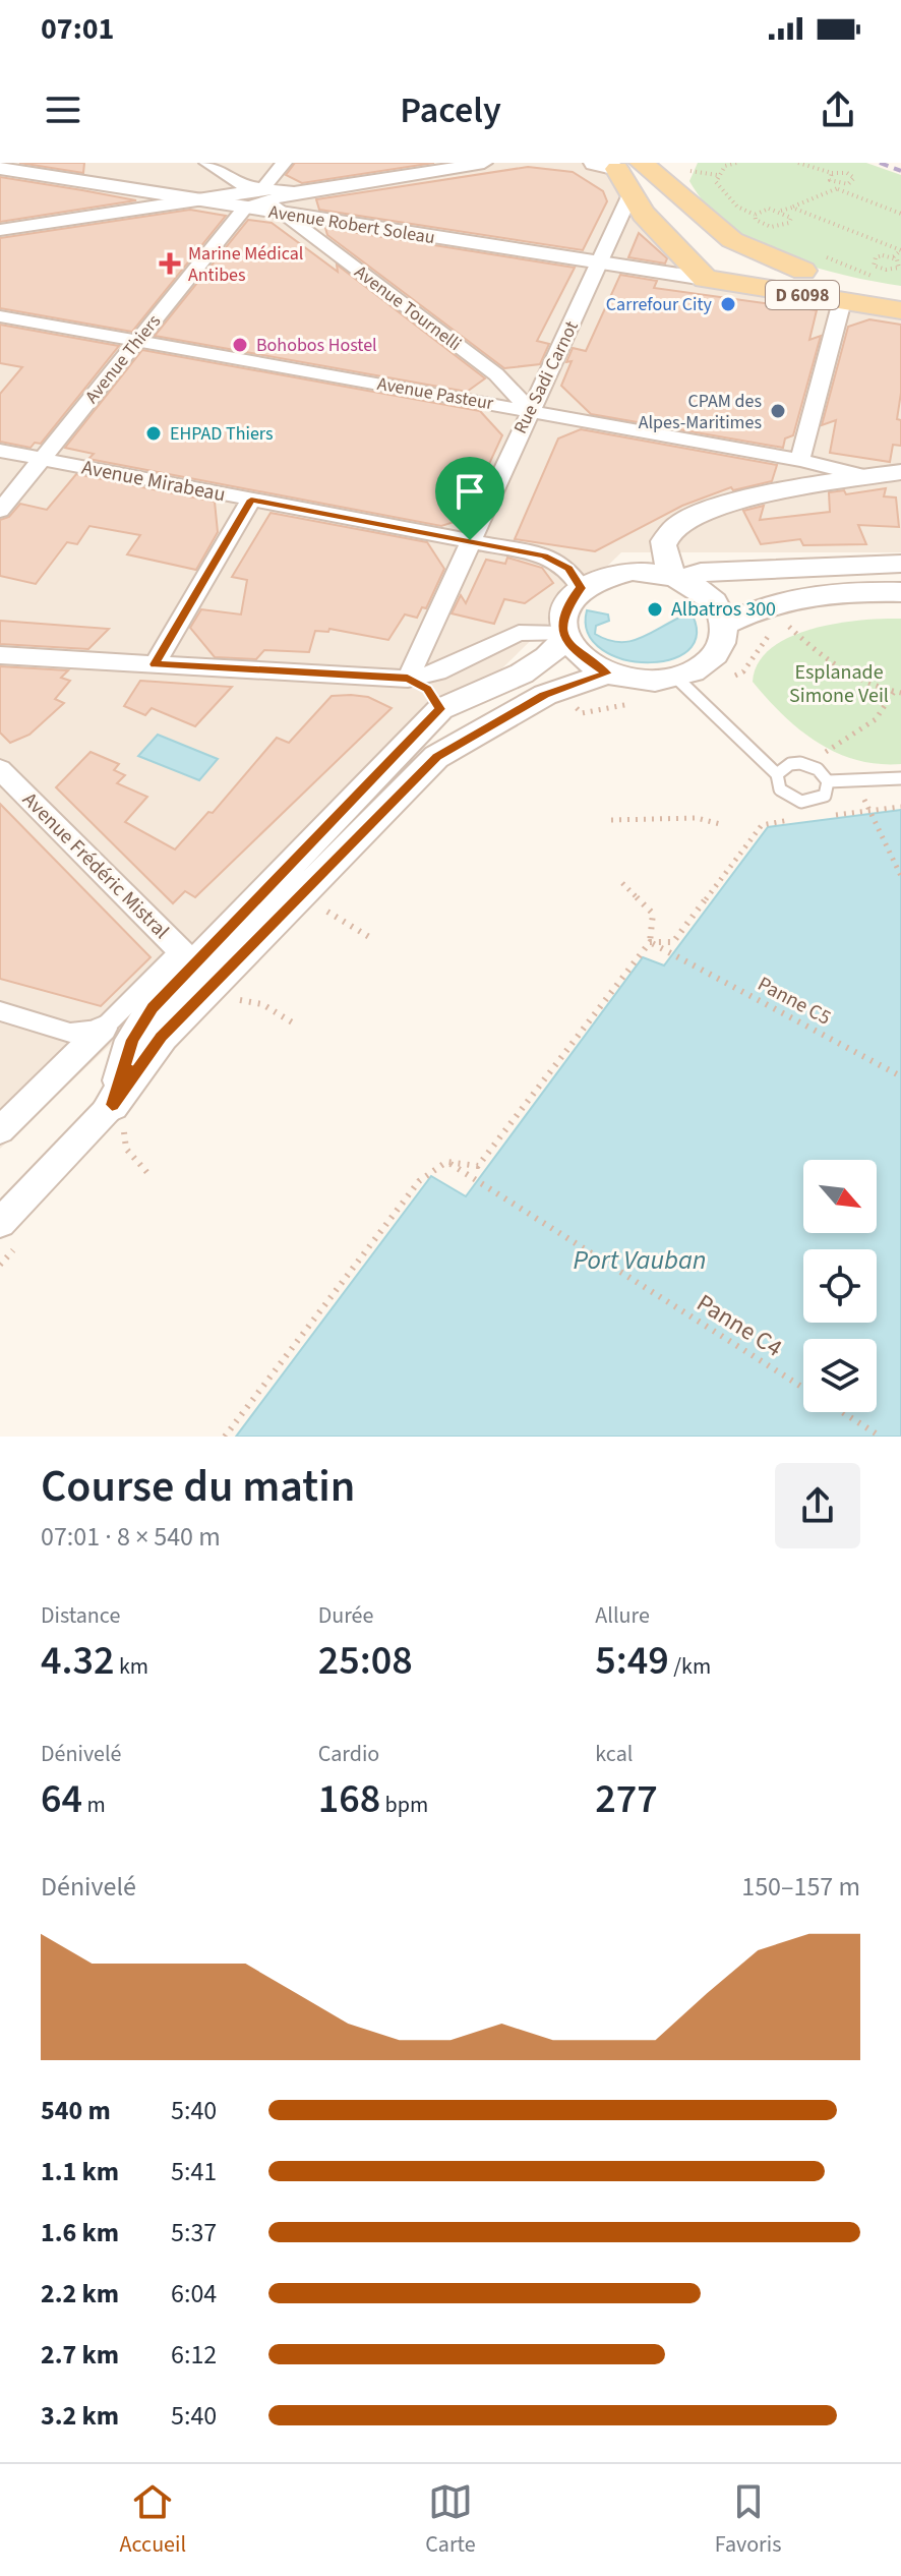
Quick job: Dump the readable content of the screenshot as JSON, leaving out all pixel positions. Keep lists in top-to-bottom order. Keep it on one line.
{"streets":{"main road":["Avenue Robert Soleau","D 6098"],"street":["Avenue Tournelli","Avenue Thiers","Rue Sadi Carnot","Avenue Pasteur","Avenue Mirabeau","Avenue Frédéric Mistral"],"path":["Panne C5","Panne C4"]},"crossings":[["Avenue Robert Soleau","Avenue Tournelli"],["Avenue Robert Soleau","Avenue Thiers"],["Avenue Robert Soleau","Rue Sadi Carnot"],["Avenue Tournelli","Rue Sadi Carnot"],["Avenue Tournelli","Avenue Pasteur"],["Avenue Thiers","Avenue Pasteur"],["Avenue Thiers","Avenue Mirabeau"],["Rue Sadi Carnot","Avenue Pasteur"],["Rue Sadi Carnot","Avenue Mirabeau"]],"water":["Port Vauban"],"parks":["Esplanade Simone Veil"],"places":{"health":["Marine Médical Antibes"],"other":["Carrefour City","Bohobos Hostel","CPAM des Alpes-Maritimes","EHPAD Thiers","Albatros 300"]},"north":"bottom right","page":{"status":"07:01","header":"Pacely","heading":["Course du matin","07:01 · 8 × 540 m"],"stats":[["Distance","4.32 km"],["Durée","25:08"],["Allure","5:49 /km"],["Dénivelé","64 m"],["Cardio","168 bpm"],["kcal","277"]],"chart":["Dénivelé","150–157 m"],"list":[{"name":"540 m","note":"5:40"},{"name":"1.1 km","note":"5:41"},{"name":"1.6 km","note":"5:37"},{"name":"2.2 km","note":"6:04"},{"name":"2.7 km","note":"6:12"},{"name":"3.2 km","note":"5:40"}],"tabs":["Accueil","Carte","Favoris"]}}
